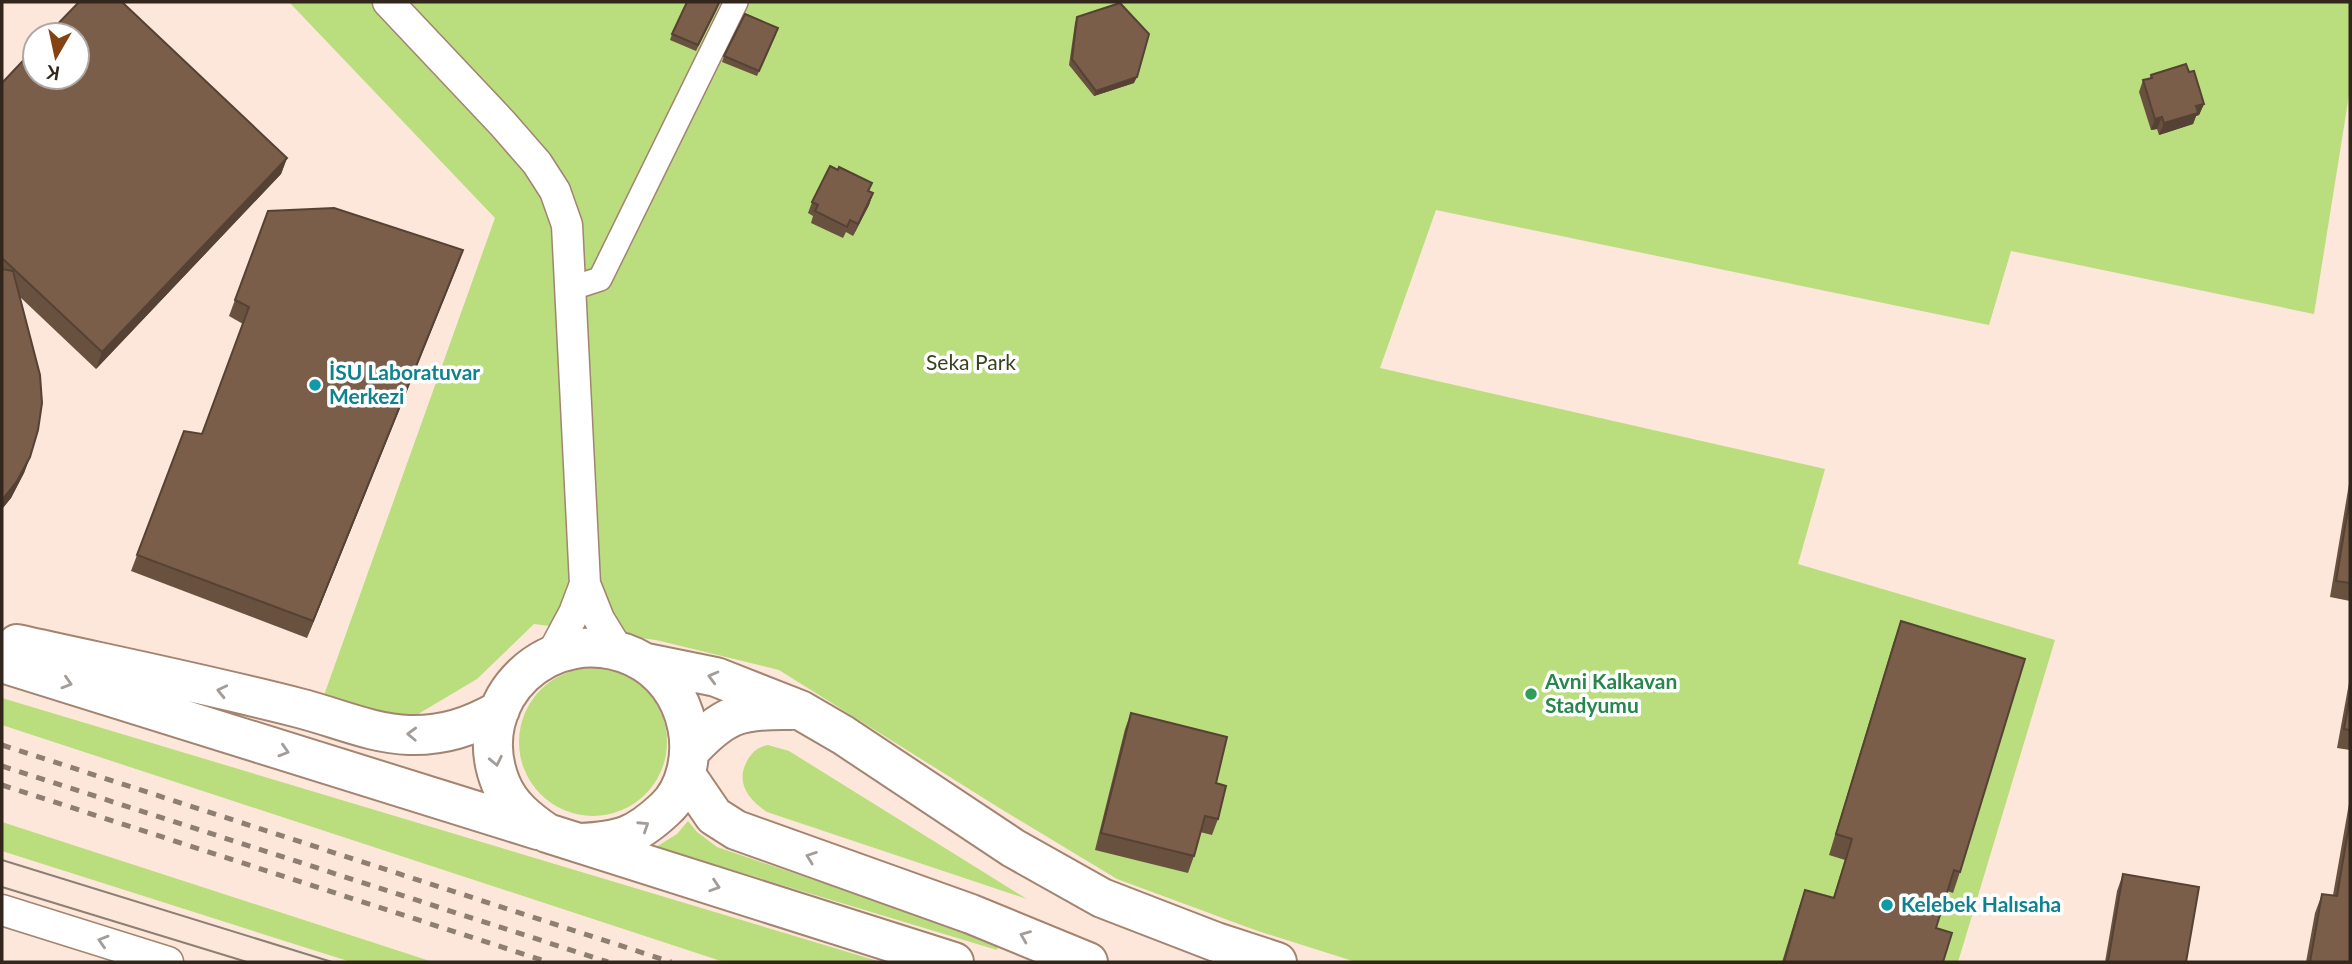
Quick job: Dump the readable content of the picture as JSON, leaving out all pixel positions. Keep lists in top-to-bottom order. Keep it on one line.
{"parks":["Seka Park"],"places":["İSU Laboratuvar Merkezi","Avni Kalkavan Stadyumu","Kelebek Halısaha"],"north":"bottom"}
